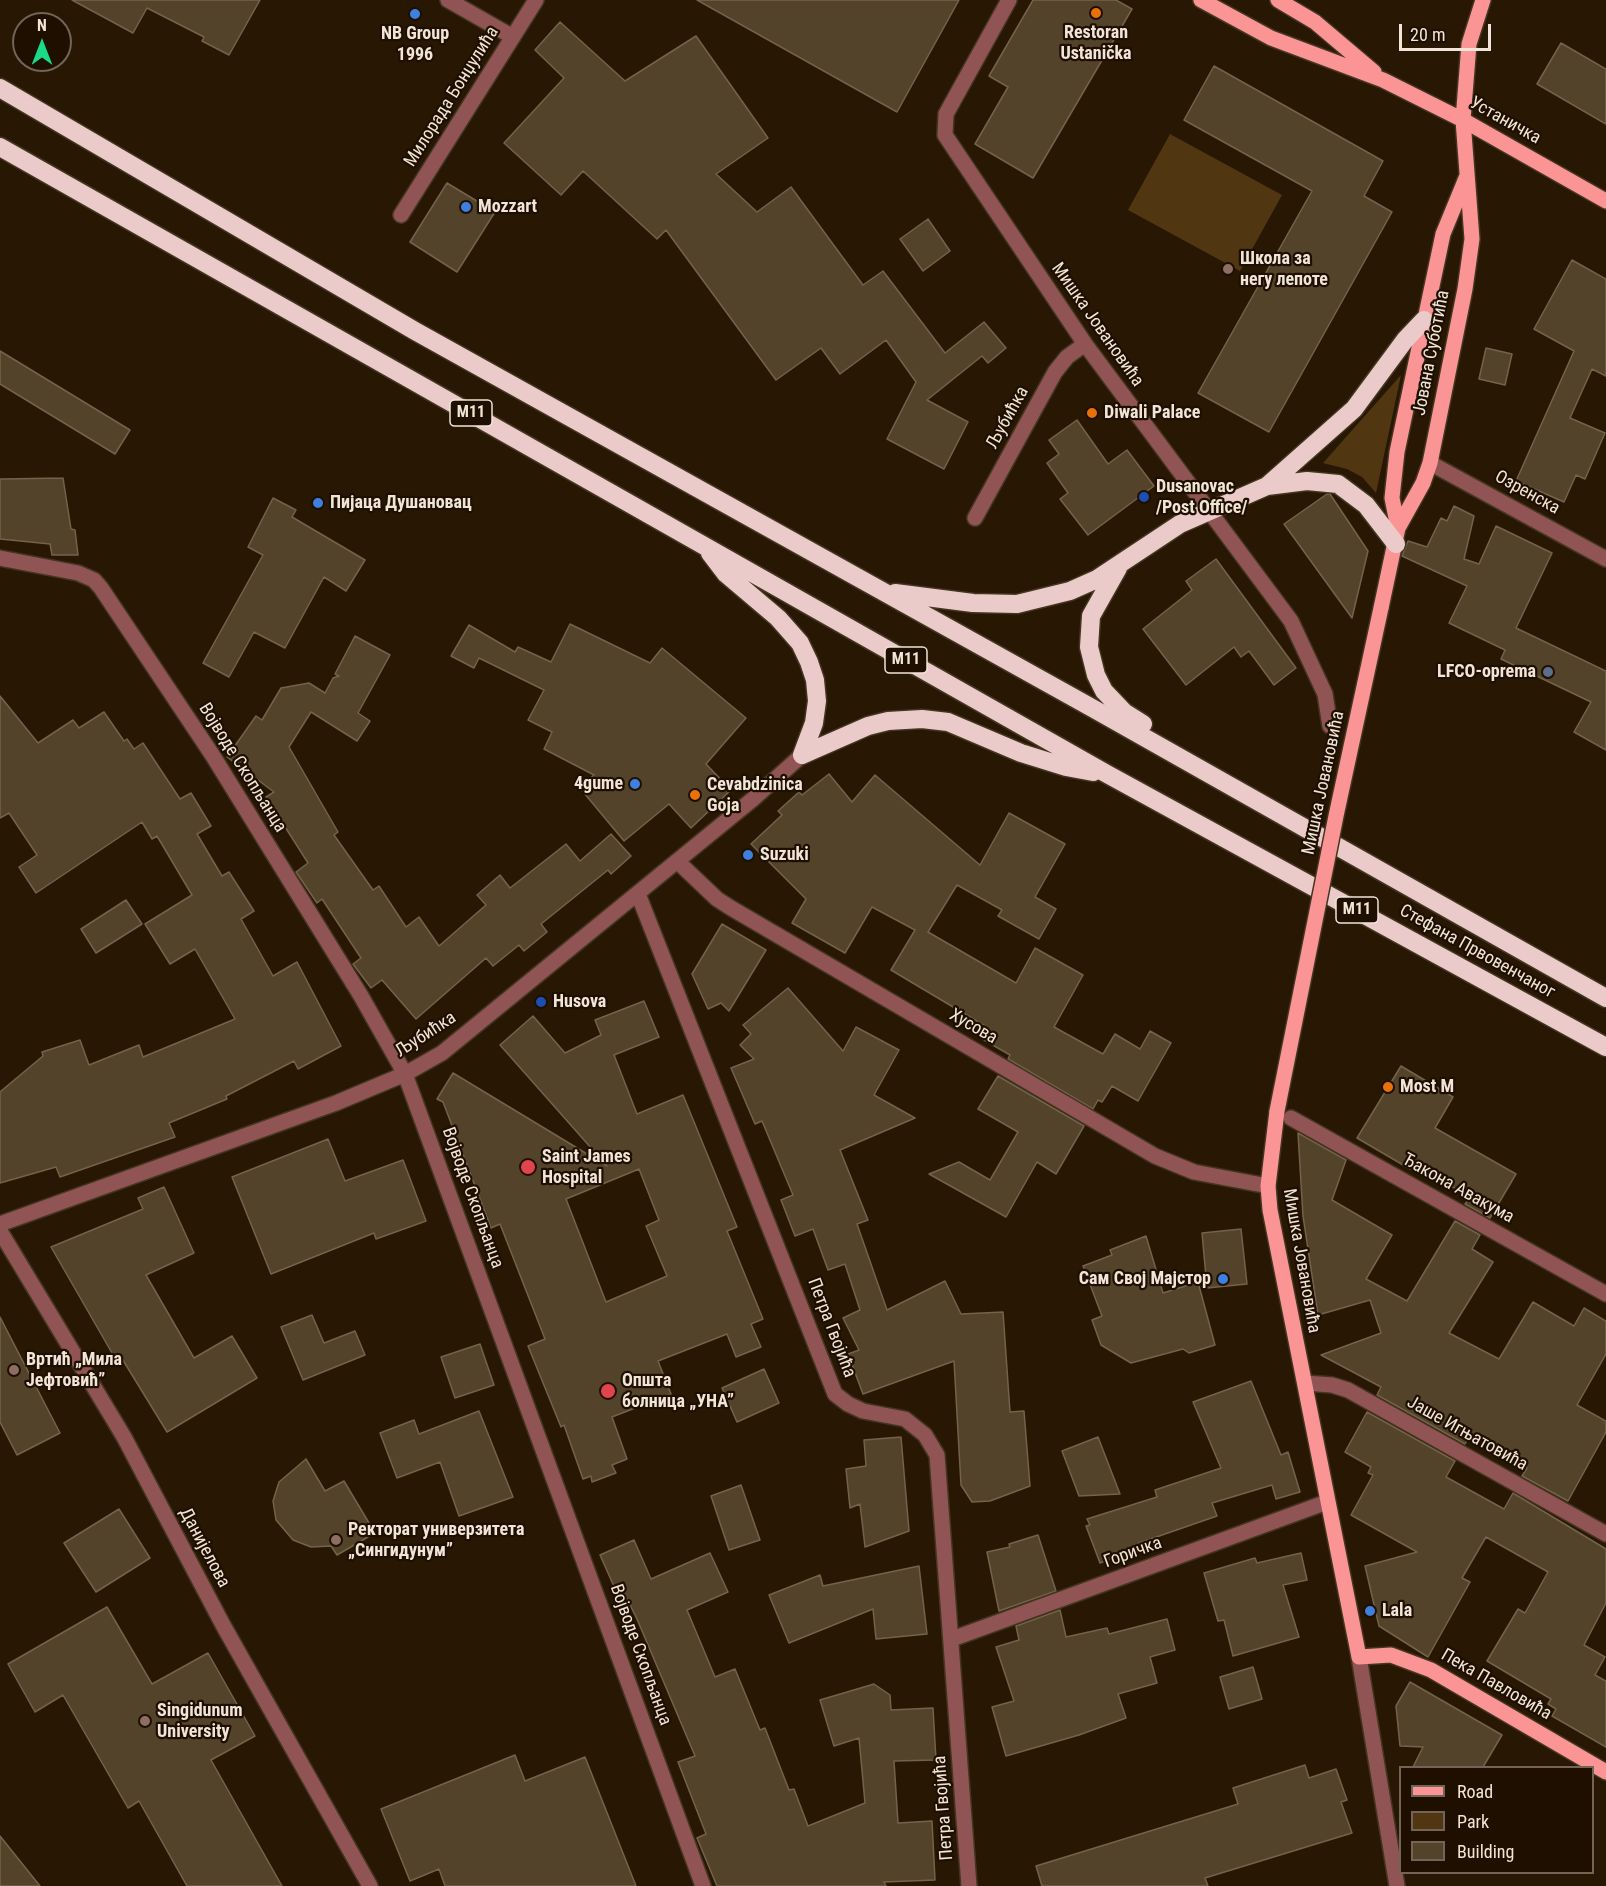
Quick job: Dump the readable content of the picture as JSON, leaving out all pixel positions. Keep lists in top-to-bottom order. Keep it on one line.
{"streets":{"highway":["M11","Стефана Првовенчаног"],"main road":["Устаничка","Мишка Јовановића","Јована Суботића","Пека Павловића"],"street":["Милорада Бонџулића","Љубићка","Озренска","Војводе Скопљанца","Хусова","Ђакона Авакума","Петра Гвојића","Јаше Игњатовића","Данијелова","Горичка"]},"crossings":[["Устаничка","Јована Суботића"],["Мишка Јовановића","Јована Суботића"],["Мишка Јовановића","Љубићка"],["Мишка Јовановића","Хусова"],["Мишка Јовановића","Ђакона Авакума"],["Мишка Јовановића","Јаше Игњатовића"],["Мишка Јовановића","Горичка"],["Мишка Јовановића","Пека Павловића"],["Јована Суботића","Озренска"],["M11","Стефана Првовенчаног"],["Љубићка","Војводе Скопљанца"],["Љубићка","Хусова"],["Љубићка","Петра Гвојића"],["Петра Гвојића","Горичка"]],"places":["Restoran Ustanička","NB Group 1996","Mozzart","Школа за негу лепоте","Diwali Palace","Dusanovac /Post Office/","Пијаца Душановац","LFCO-oprema","4gume","Cevabdzinica Goja","Suzuki","Husova","Most M","Saint James Hospital","Сам Свој Мајстор","Вртић „Мила Јефтовић”","Општа болница „УНА”","Ректорат универзитета „Сингидунум”","Lala","Singidunum University"],"legend":["Road","Park","Building"],"scale_bar":"20 m","north":"top"}
